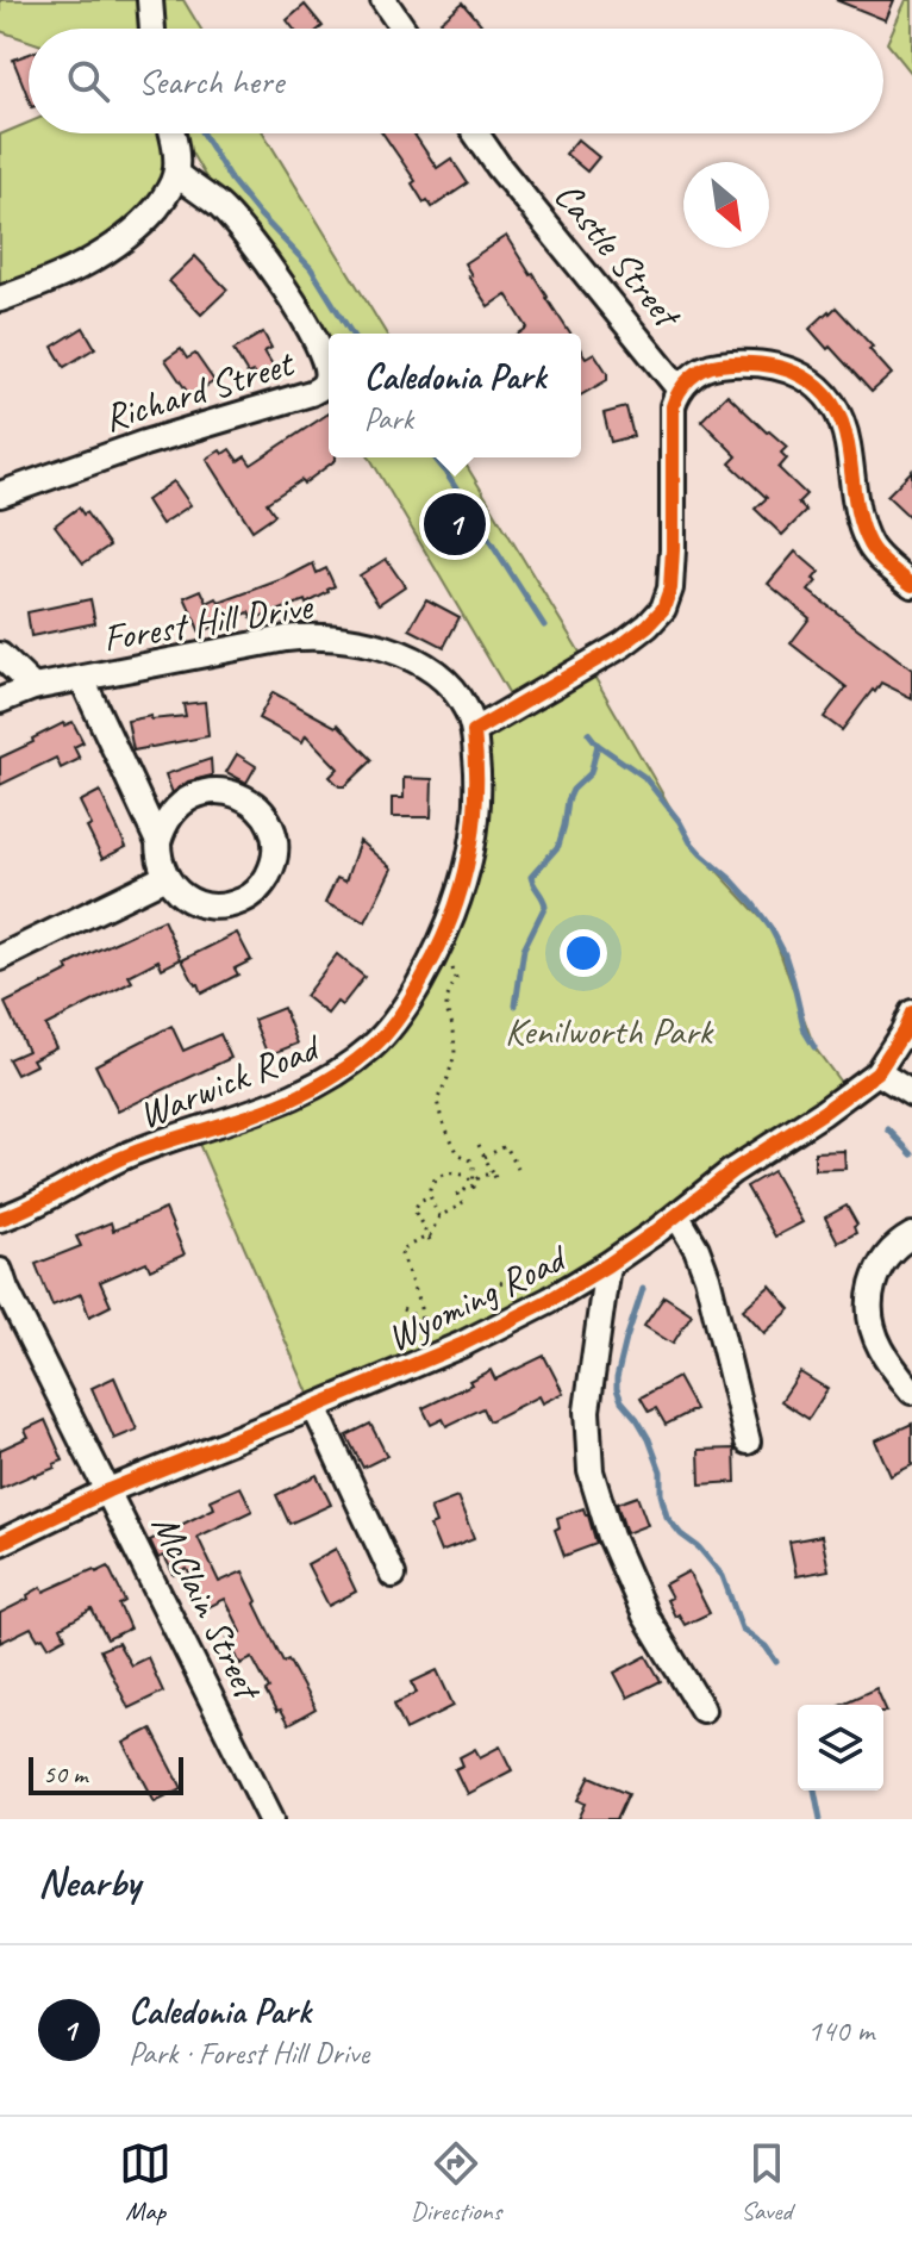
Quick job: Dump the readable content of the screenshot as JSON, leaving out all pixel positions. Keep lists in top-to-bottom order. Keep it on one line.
{"streets":{"street":["Castle Street","Richard Street","Forest Hill Drive","Warwick Road","Wyoming Road","McClain Street"]},"crossings":[["Forest Hill Drive","Warwick Road"],["Wyoming Road","McClain Street"]],"parks":["Kenilworth Park"],"scale_bar":"50 m","north":"bottom right","page":{"search":"Search here","popup":["Caledonia Park","Park"],"pins":"1","scale":"50 m","heading":"Nearby","list":[{"mark":"1","name":"Caledonia Park","note":"Park · Forest Hill Drive","value":"140 m"}],"nav":["Map","Directions","Saved"]}}
